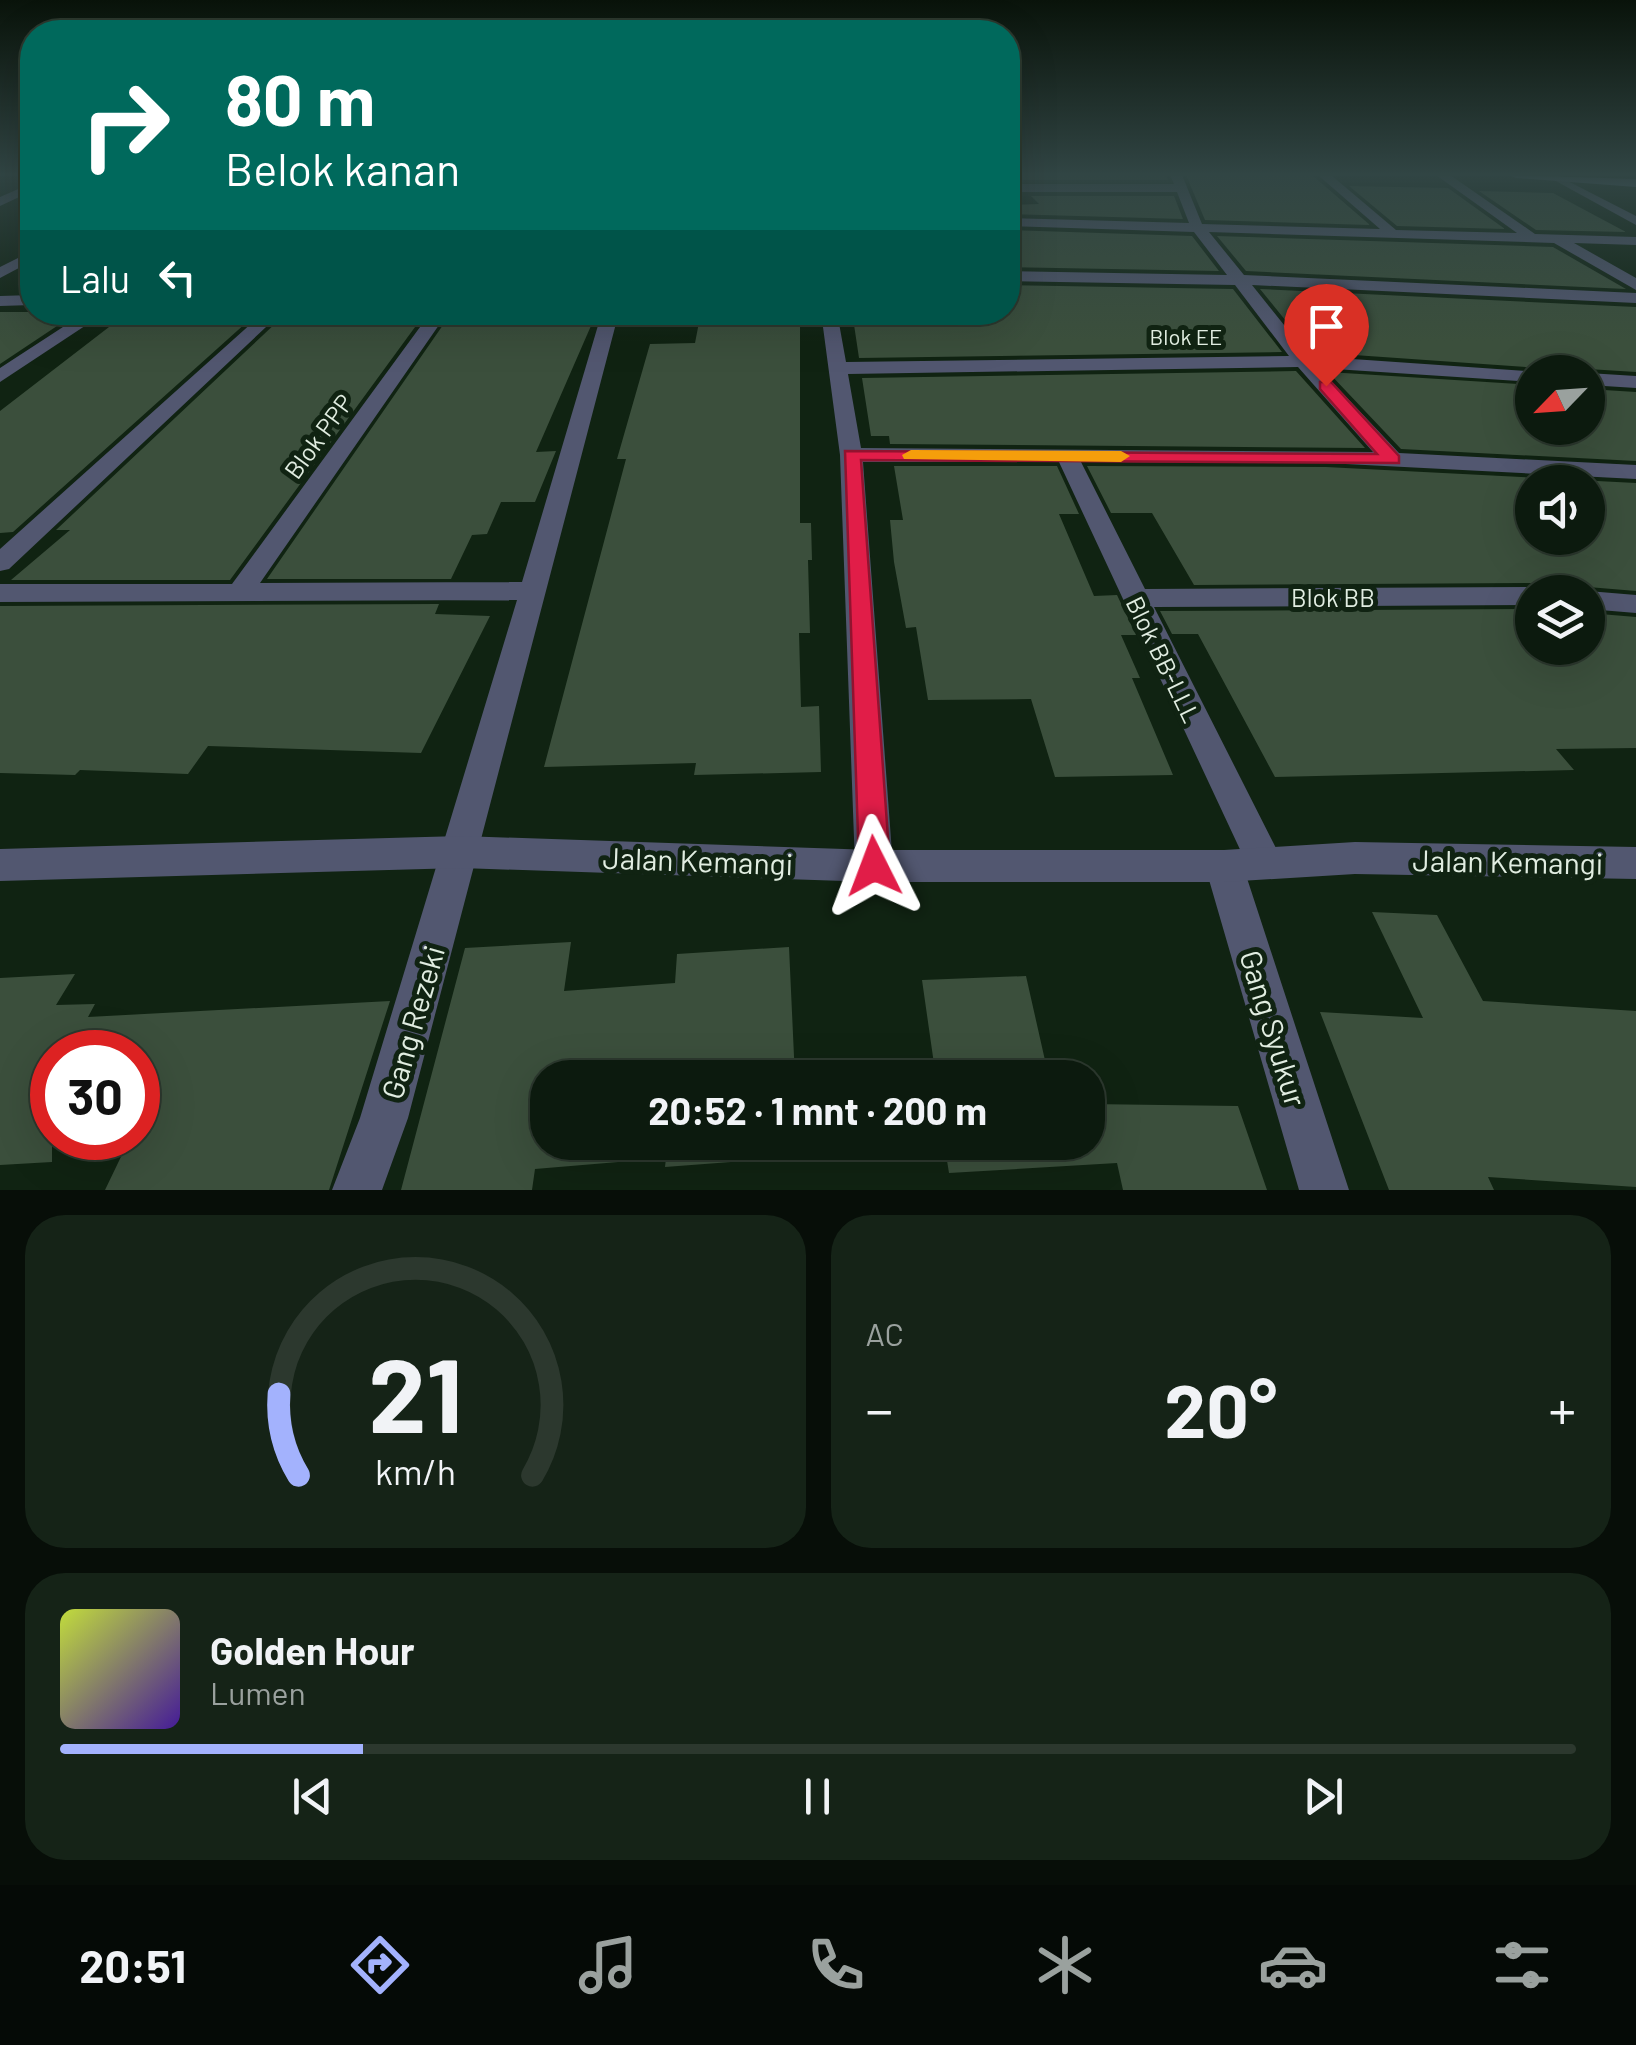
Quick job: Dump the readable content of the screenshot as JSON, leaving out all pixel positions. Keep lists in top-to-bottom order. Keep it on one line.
{"streets":{"street":["Blok EE","Blok PPP","Blok BB","Blok BB-LLL","Jalan Kemangi","Gang Rezeki","Gang Syukur"]},"crossings":[["Blok BB","Blok BB-LLL"],["Blok BB-LLL","Jalan Kemangi"],["Blok BB-LLL","Gang Syukur"],["Jalan Kemangi","Gang Rezeki"],["Jalan Kemangi","Gang Syukur"]],"north":"bottom left","page":{"turn":["80 m","Belok kanan"],"then":"Lalu","limit":"30","trip":"20:52 · 1 mnt · 200 m","tile":"AC","heat":["−","20°","+"],"song":["Golden Hour","Lumen"],"tabs":"20:51","gauge":["21","km/h"]}}
